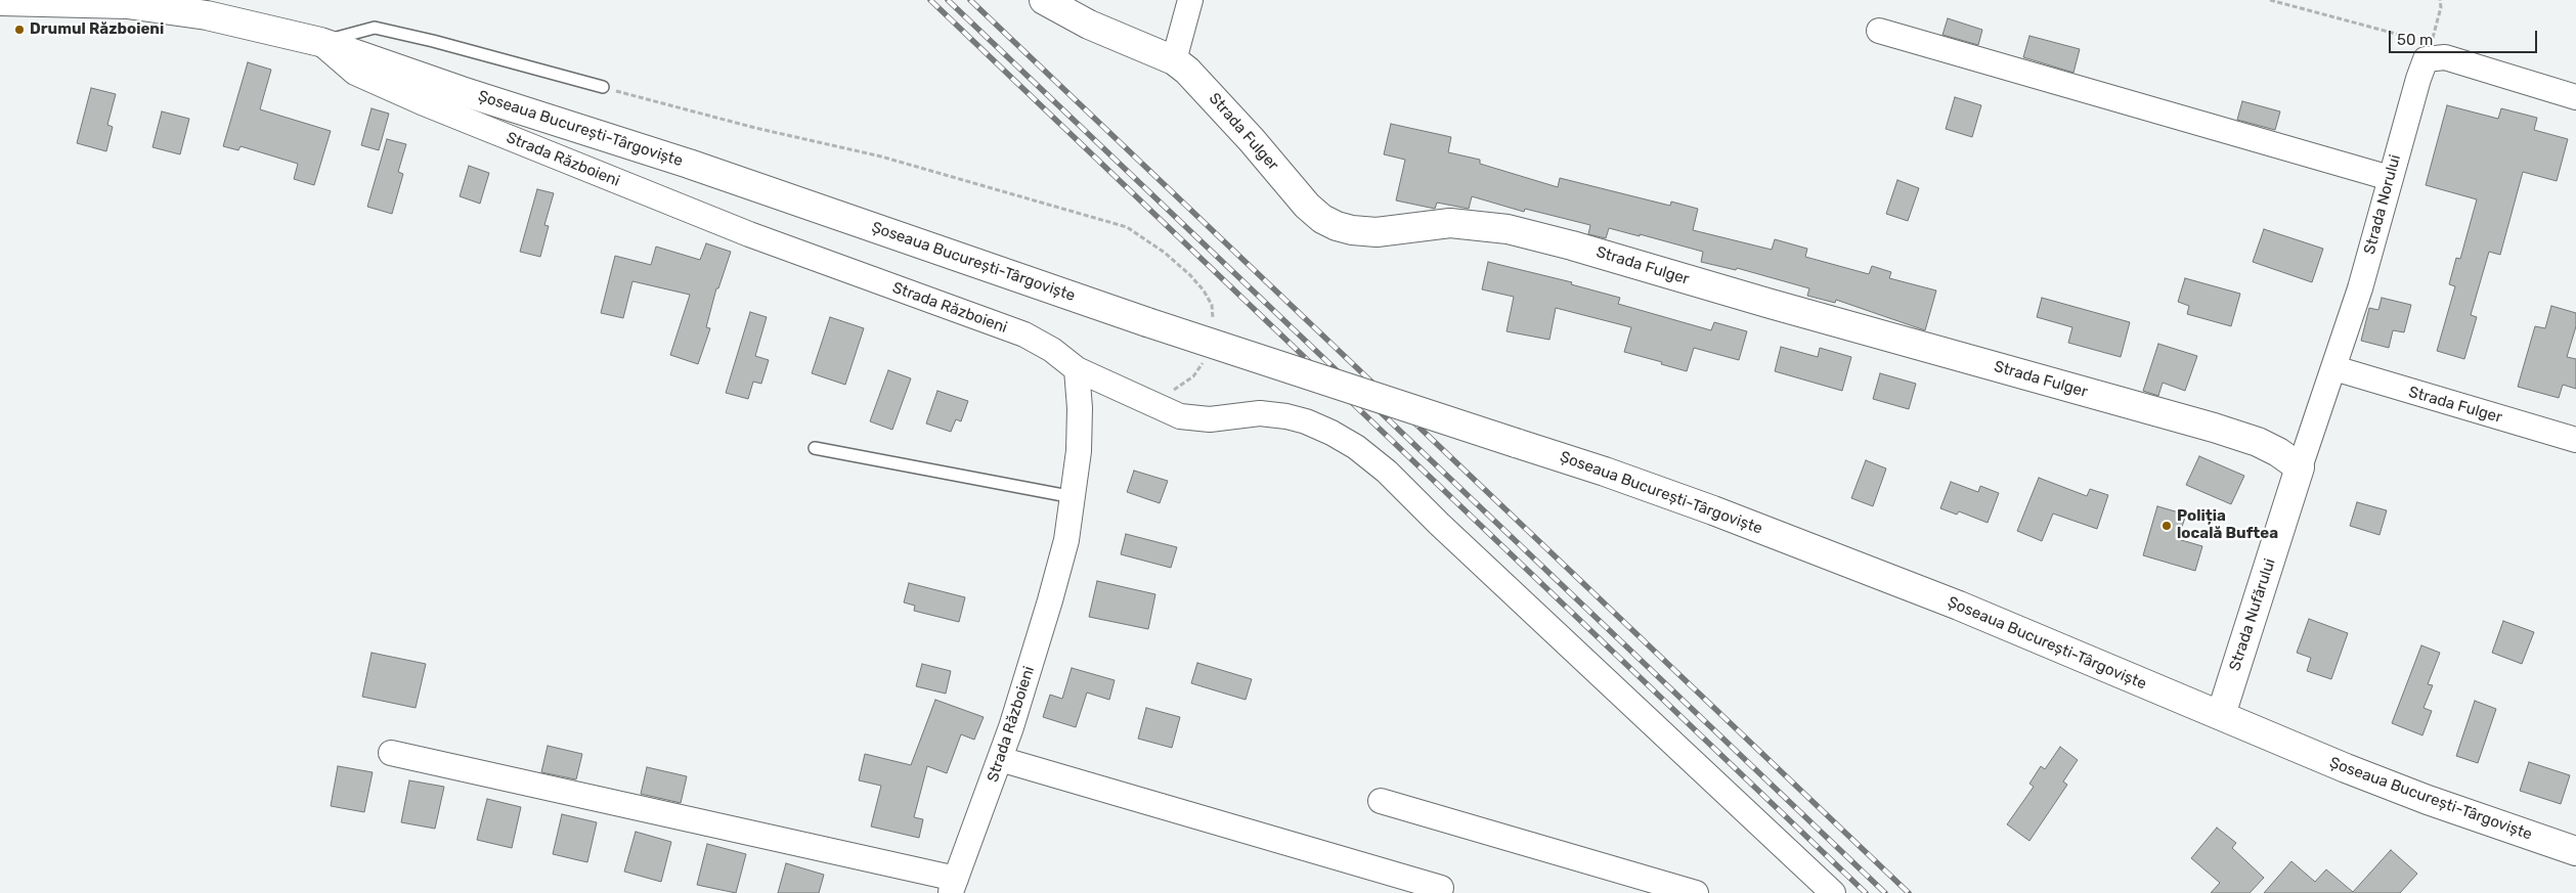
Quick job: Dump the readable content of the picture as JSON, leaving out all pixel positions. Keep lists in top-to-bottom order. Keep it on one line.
{"streets":{"main road":["Șoseaua București-Târgoviște","Strada Fulger","Strada Nufărului"],"street":["Strada Războieni","Strada Norului"]},"crossings":[["Șoseaua București-Târgoviște","Strada Războieni"],["Șoseaua București-Târgoviște","Strada Nufărului"],["Strada Fulger","Strada Norului"],["Strada Fulger","Strada Nufărului"],["Strada Norului","Strada Nufărului"]],"places":["Drumul Războieni","Poliția locală Buftea"],"scale_bar":"50 m"}
